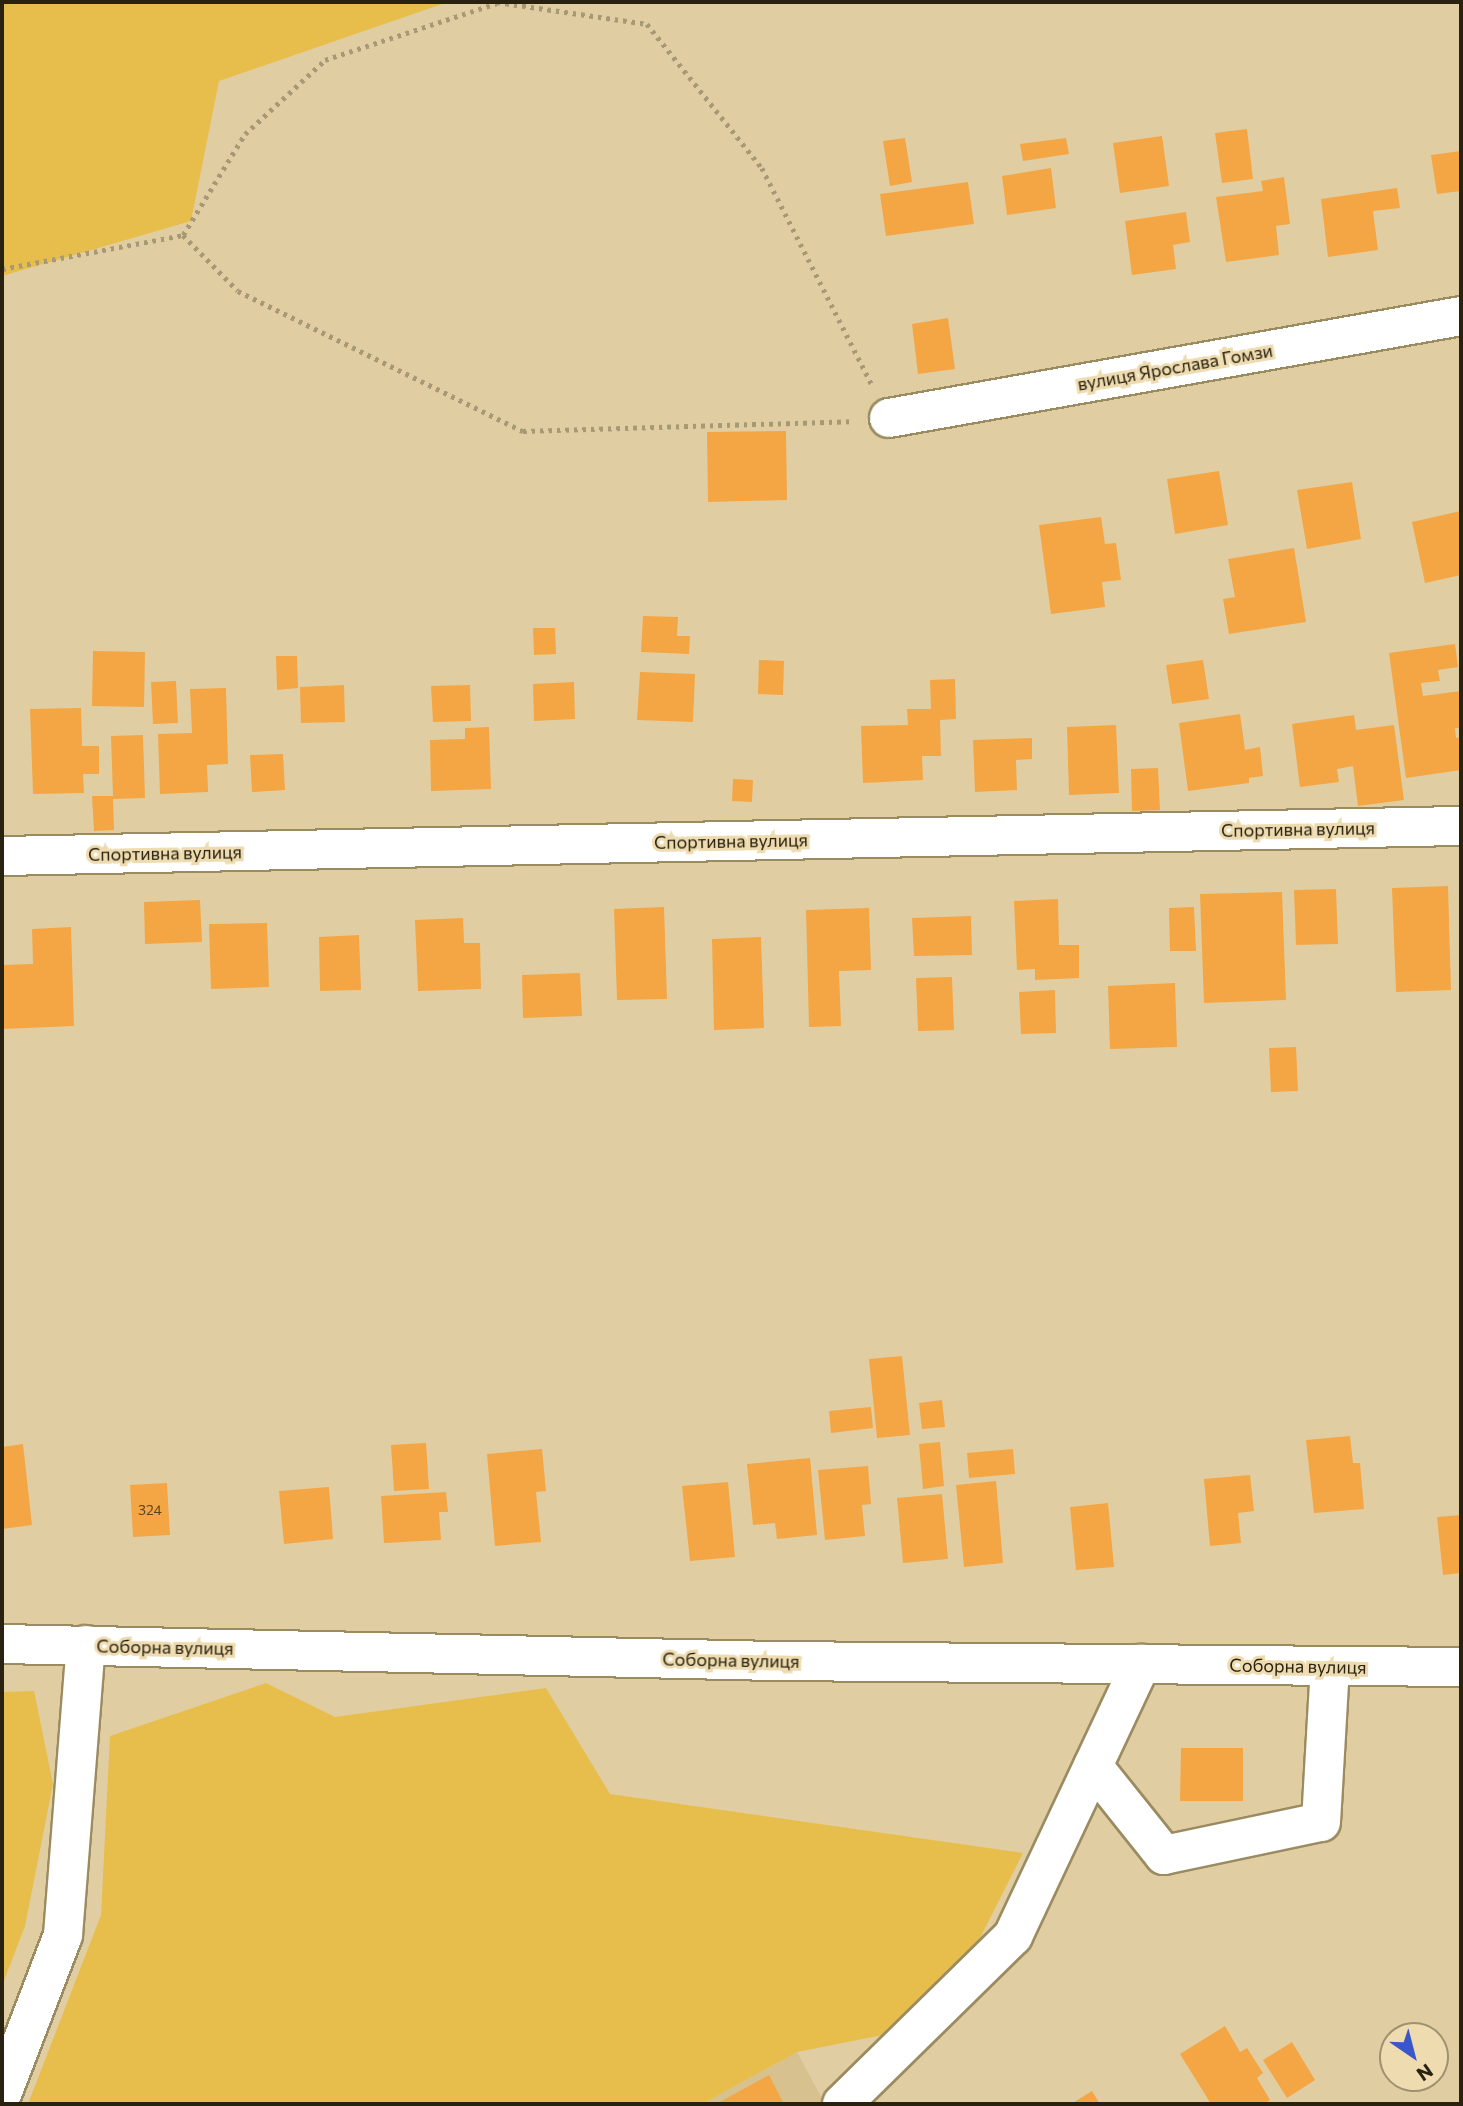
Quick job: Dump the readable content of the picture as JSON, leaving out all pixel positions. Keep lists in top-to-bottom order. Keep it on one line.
{"streets":{"street":["вулиця Ярослава Гомзи","Спортивна вулиця","Соборна вулиця"]},"house_numbers":["324"],"north":"bottom right"}
